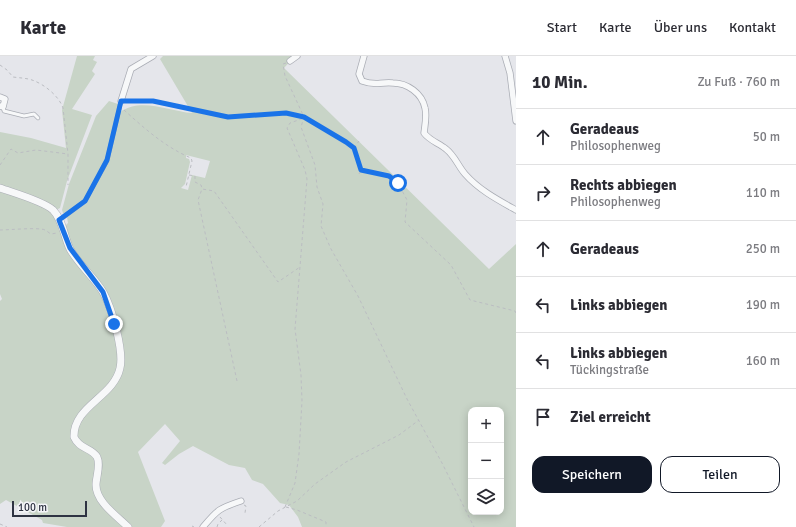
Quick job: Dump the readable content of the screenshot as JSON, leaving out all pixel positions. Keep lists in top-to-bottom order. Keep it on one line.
{"scale_bar":"100 m","page":{"header":"Karte","nav":["Start","Karte","Über uns","Kontakt"],"heading":["10 Min.","Zu Fuß · 760 m"],"list":[["Geradeaus","Philosophenweg","50 m"],["Rechts abbiegen","Philosophenweg","110 m"],["Geradeaus","250 m"],["Links abbiegen","190 m"],["Links abbiegen","Tückingstraße","160 m"],"Ziel erreicht"],"map_buttons":["+","−"],"buttons":["Speichern","Teilen"],"scale":"100 m"}}
